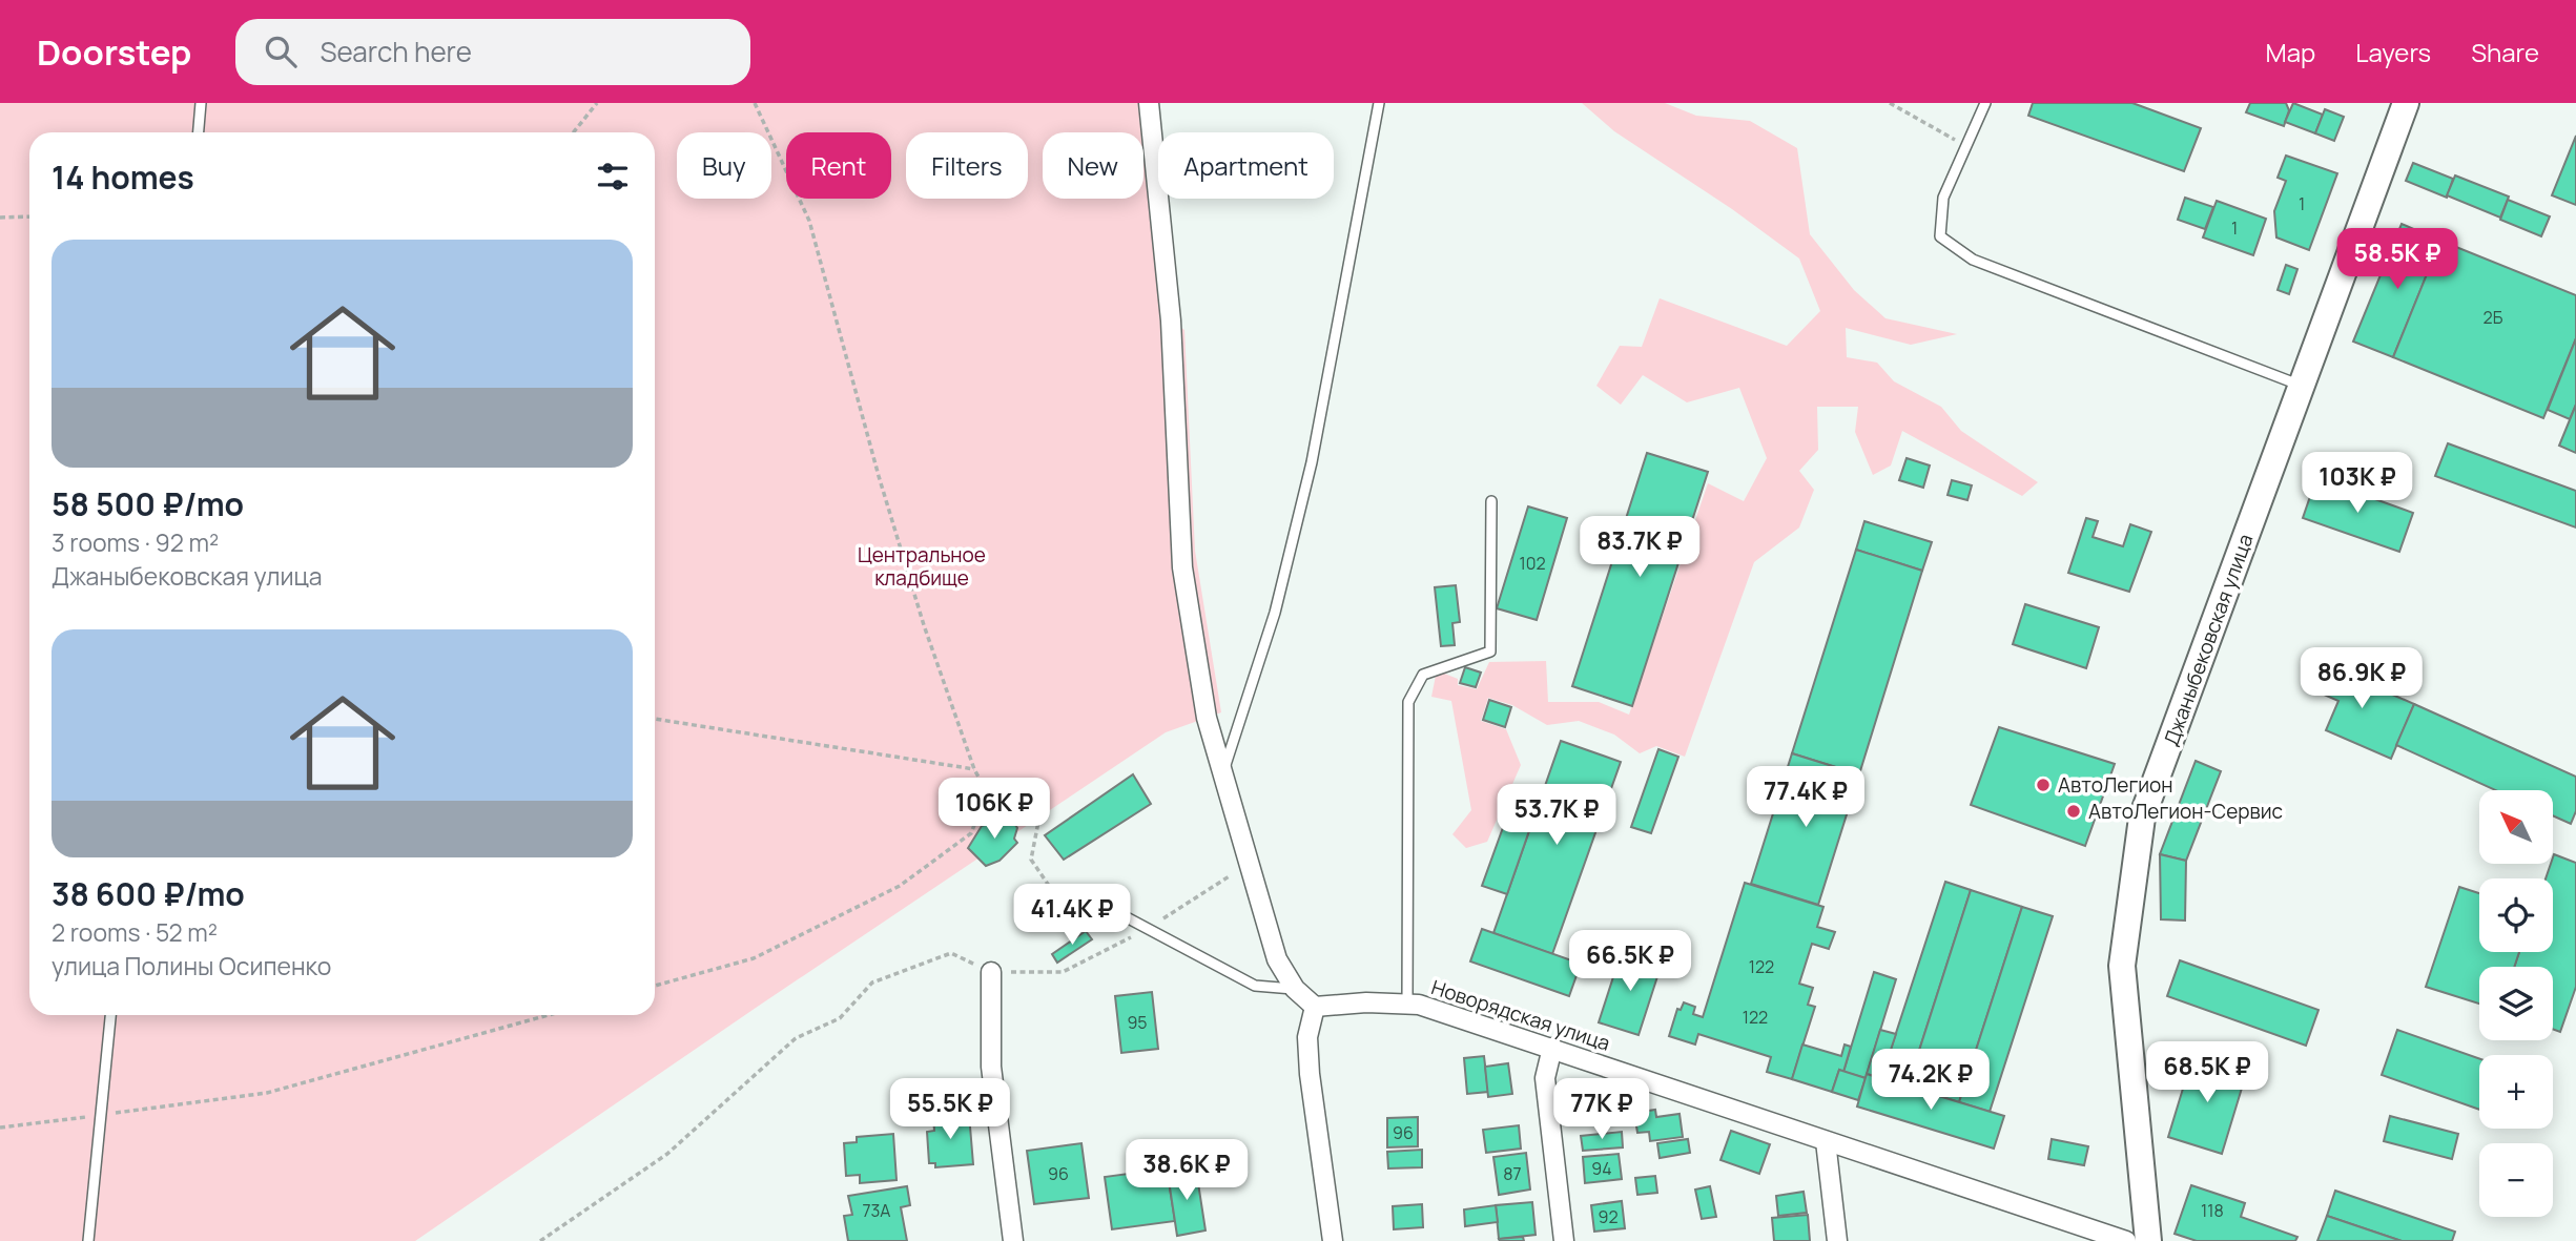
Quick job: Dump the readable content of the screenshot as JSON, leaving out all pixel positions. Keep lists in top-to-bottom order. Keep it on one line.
{"streets":{"main road":["Джаныбековская улица"],"street":["Новорядская улица"]},"parks":["Центральное кладбище"],"places":["АвтоЛегион","АвтоЛегион-Сервис"],"house_numbers":["1","1","2Б","102","122","122","95","96","94","96","87","73А","118","92"],"north":"top left","page":{"header":"Doorstep","search":"Search here","nav":["Map","Layers","Share"],"chip":["Buy","Rent","Filters","New","Apartment"],"heading":"14 homes","list":[{"name":"58 500 ₽/mo","note":"3 rooms · 92 m² · Джаныбековская улица"},{"name":"38 600 ₽/mo","note":"2 rooms · 52 m² · улица Полины Осипенко"}],"price":["58.5K ₽","103K ₽","83.7K ₽","86.9K ₽","77.4K ₽","106K ₽","53.7K ₽","41.4K ₽","66.5K ₽","68.5K ₽","74.2K ₽","55.5K ₽","77K ₽","38.6K ₽"],"map_buttons":["+","−"]}}
